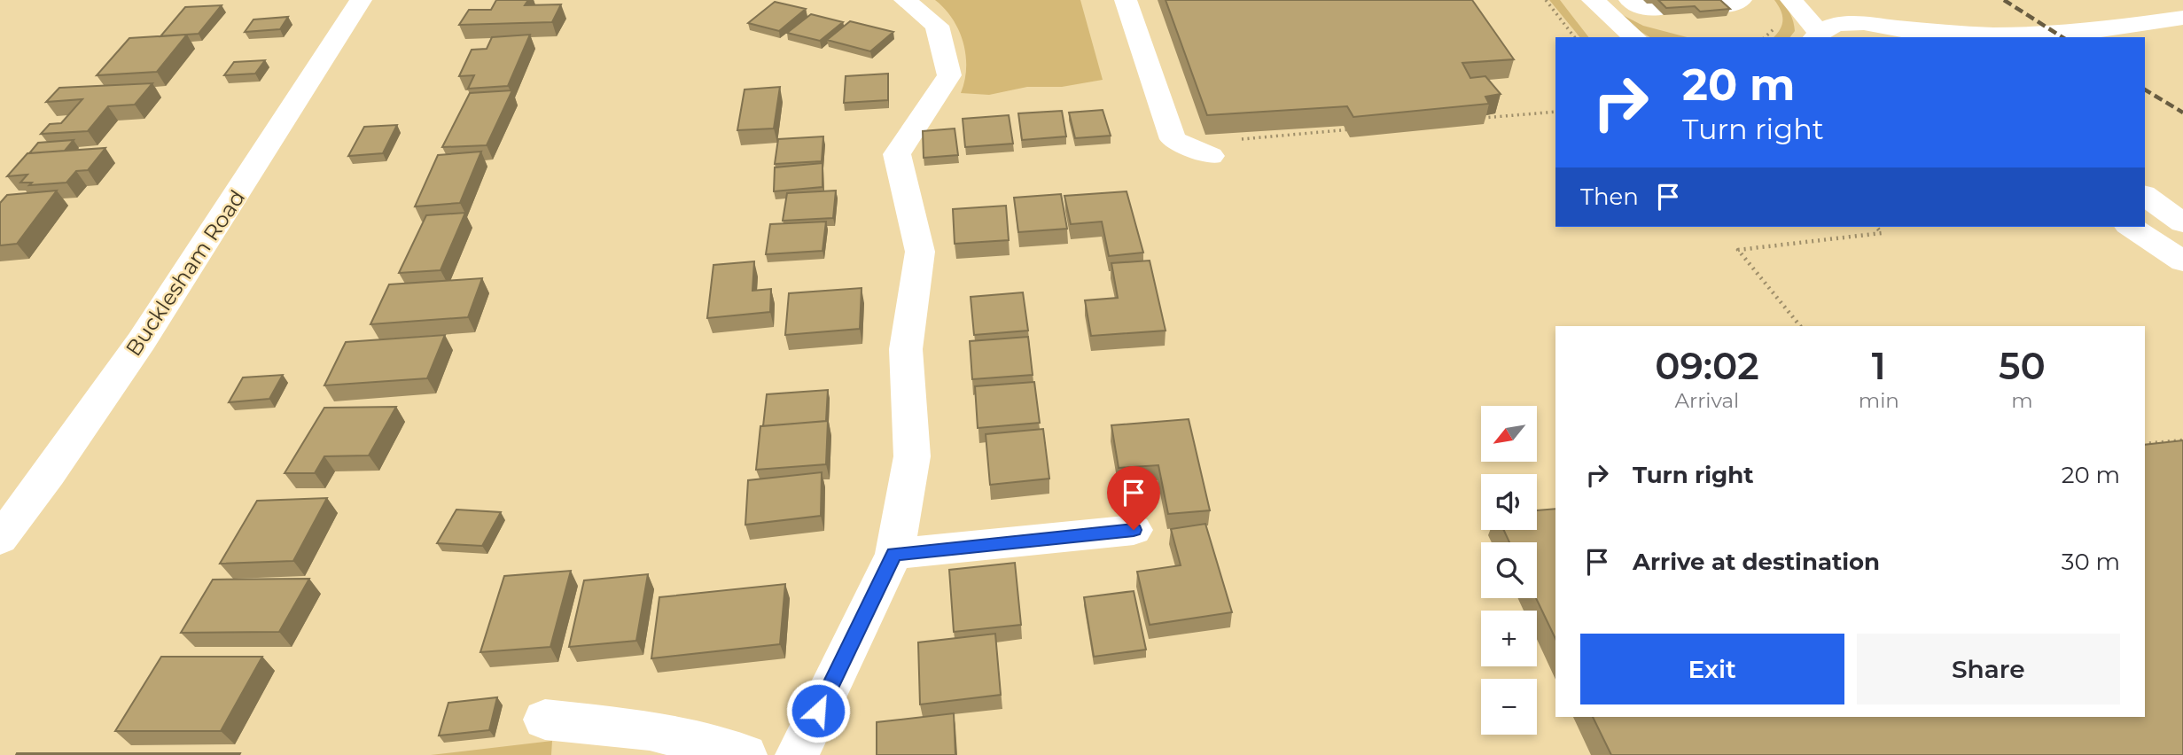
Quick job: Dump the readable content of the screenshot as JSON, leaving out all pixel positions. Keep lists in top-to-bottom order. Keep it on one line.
{"streets":{"street":["Bucklesham Road"]},"north":"bottom left","page":{"turn":["20 m","Turn right"],"then":"Then","eta":["09:02","Arrival","1","min","50","m"],"map_buttons":["+","−"],"list":[{"name":"Turn right","value":"20 m"},{"name":"Arrive at destination","value":"30 m"}],"buttons":["Exit","Share"]}}
